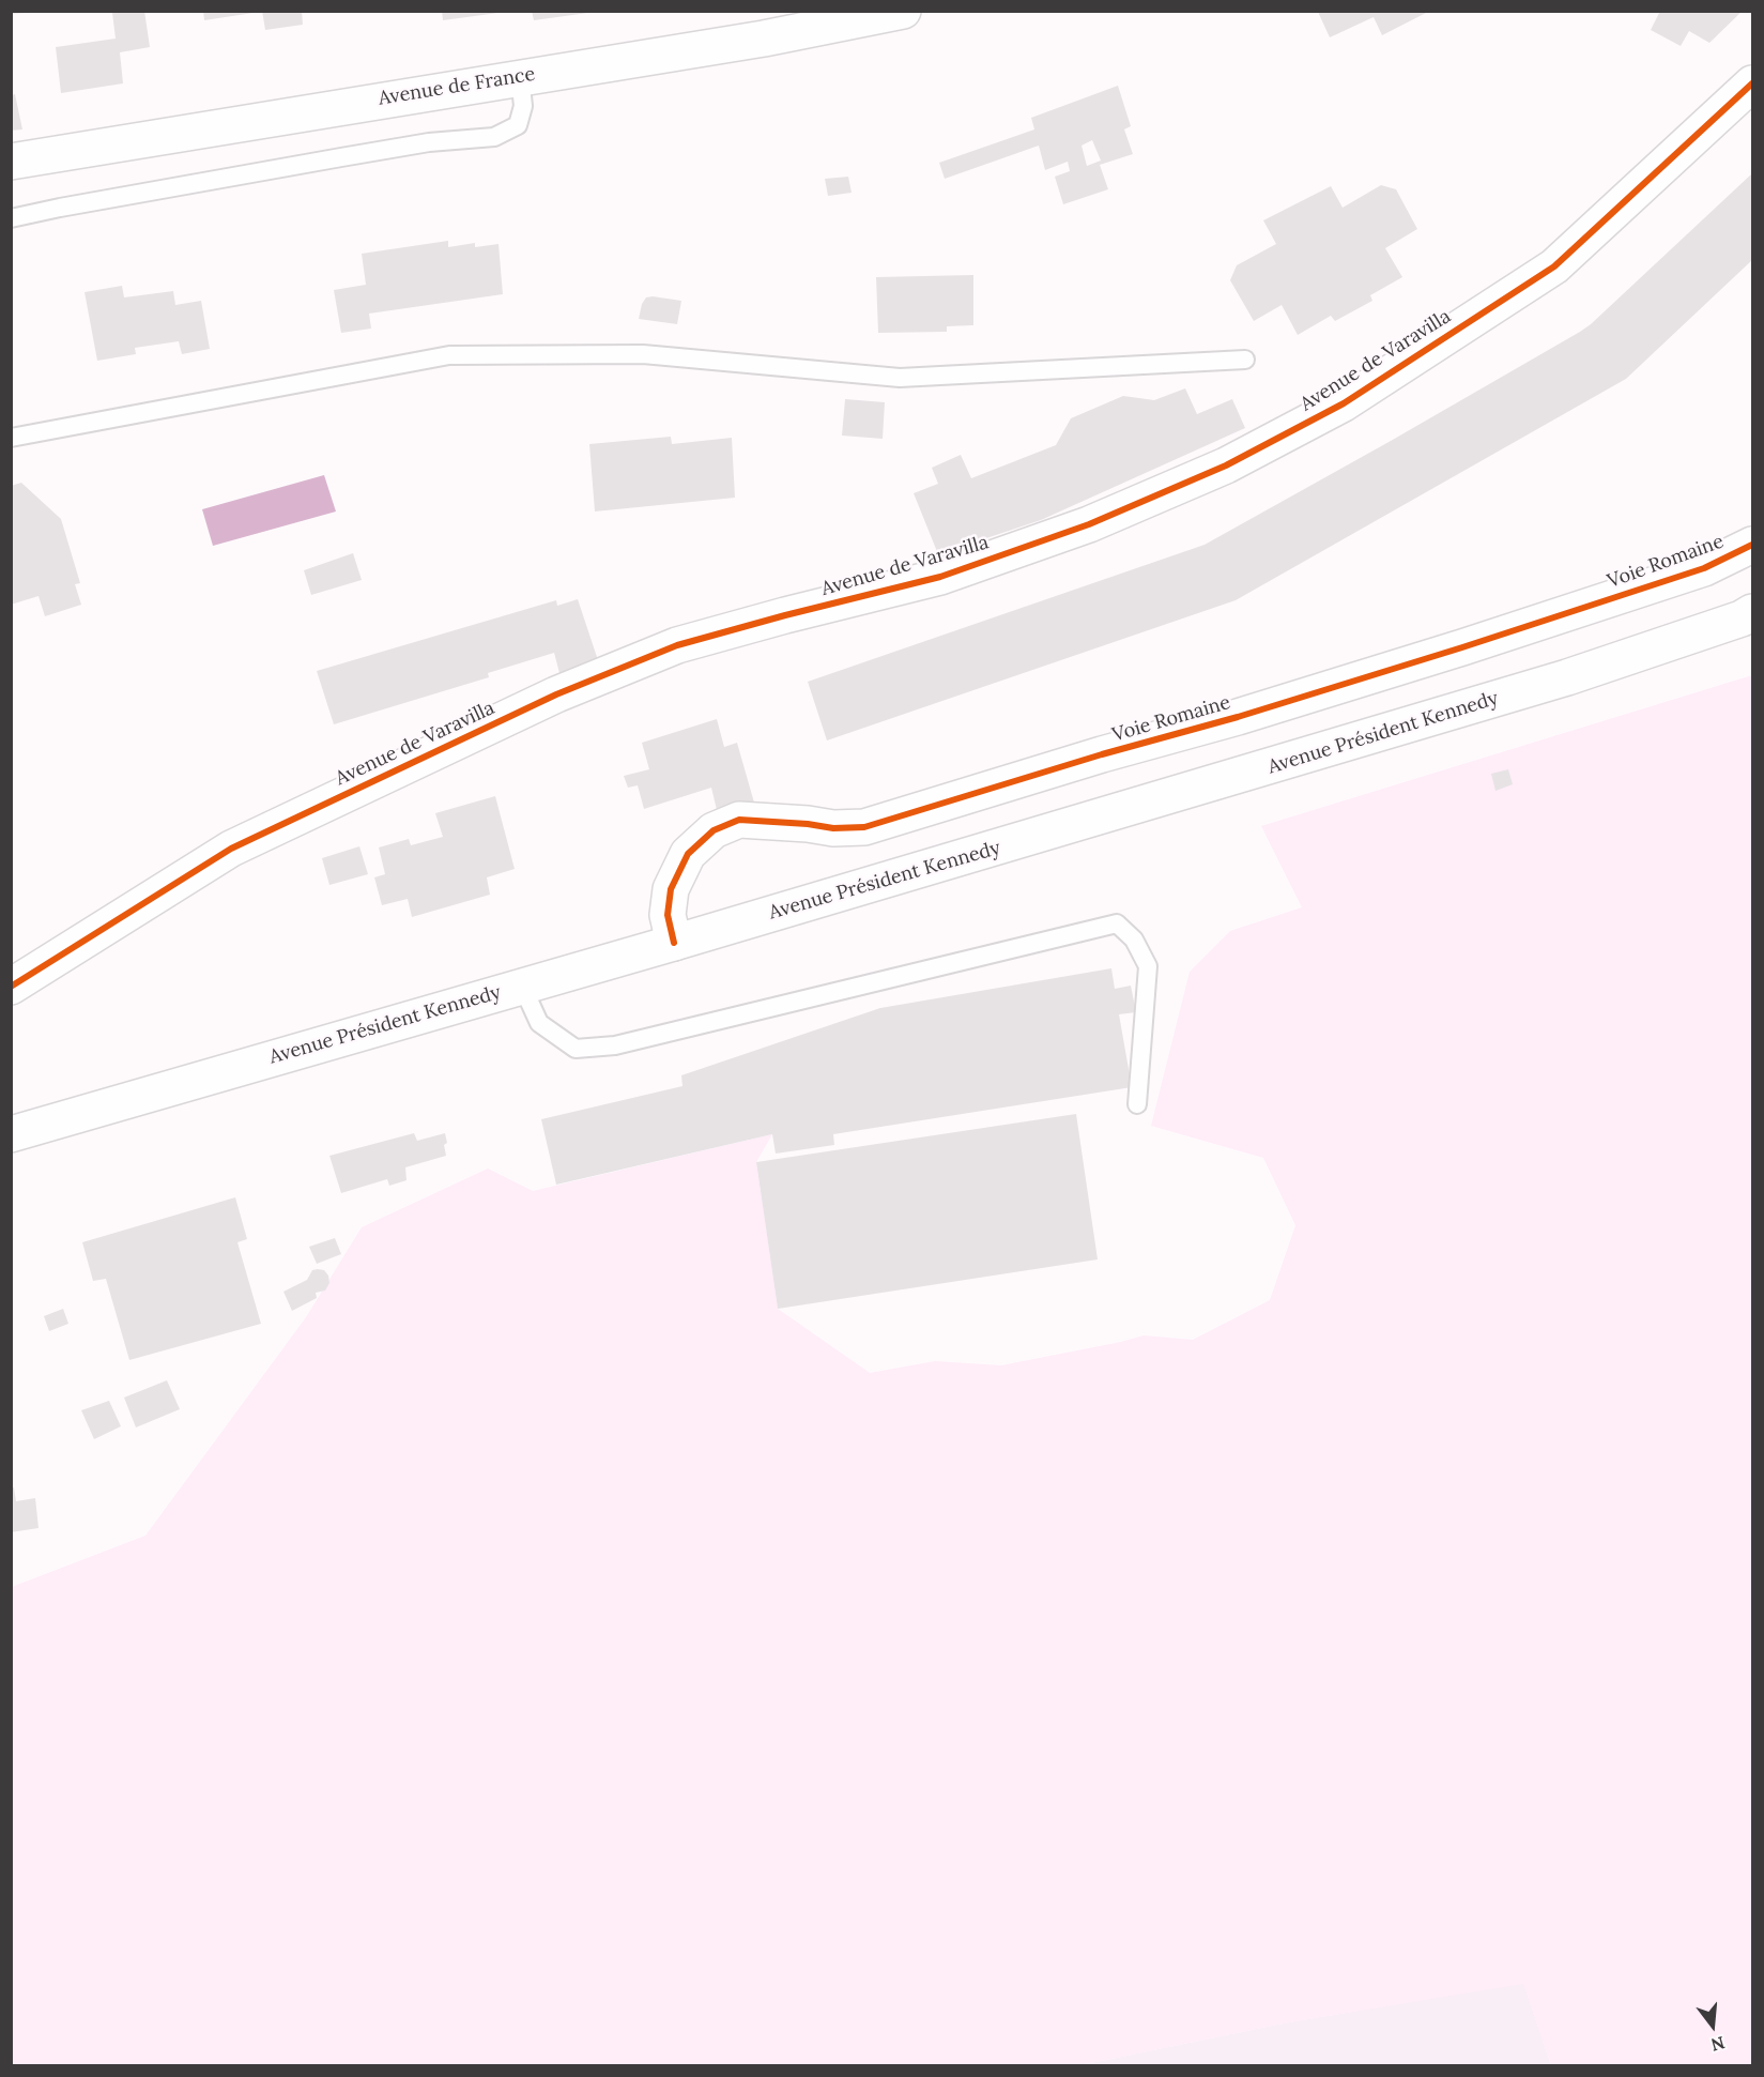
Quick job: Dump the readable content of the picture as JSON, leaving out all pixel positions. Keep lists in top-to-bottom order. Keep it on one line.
{"streets":{"street":["Avenue de France","Avenue de Varavilla","Voie Romaine","Avenue Président Kennedy"]},"crossings":[["Voie Romaine","Avenue Président Kennedy"]],"north":"bottom"}
